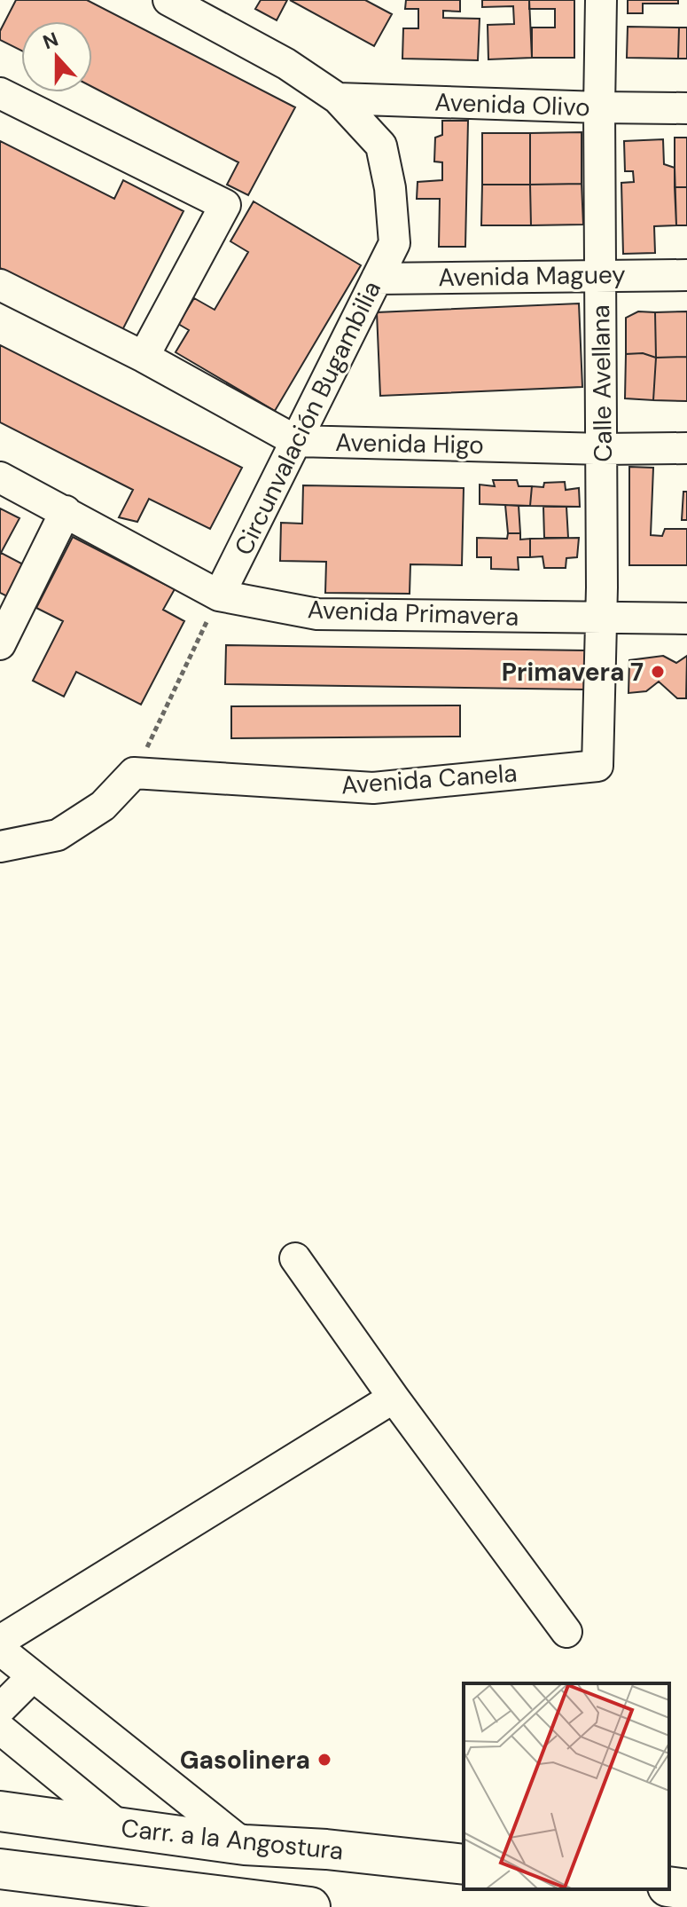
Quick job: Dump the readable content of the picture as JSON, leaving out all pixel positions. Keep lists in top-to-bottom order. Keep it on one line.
{"streets":{"main road":["Carr. a la Angostura"],"street":["Avenida Olivo","Avenida Maguey","Calle Avellana","Circunvalación Bugambilia","Avenida Higo","Avenida Primavera","Avenida Canela"]},"crossings":[["Avenida Olivo","Calle Avellana"],["Avenida Olivo","Circunvalación Bugambilia"],["Avenida Maguey","Calle Avellana"],["Avenida Maguey","Circunvalación Bugambilia"],["Calle Avellana","Avenida Higo"],["Calle Avellana","Avenida Primavera"],["Calle Avellana","Avenida Canela"],["Circunvalación Bugambilia","Avenida Higo"],["Circunvalación Bugambilia","Avenida Primavera"]],"places":["Primavera 7","Gasolinera"],"north":"top"}
